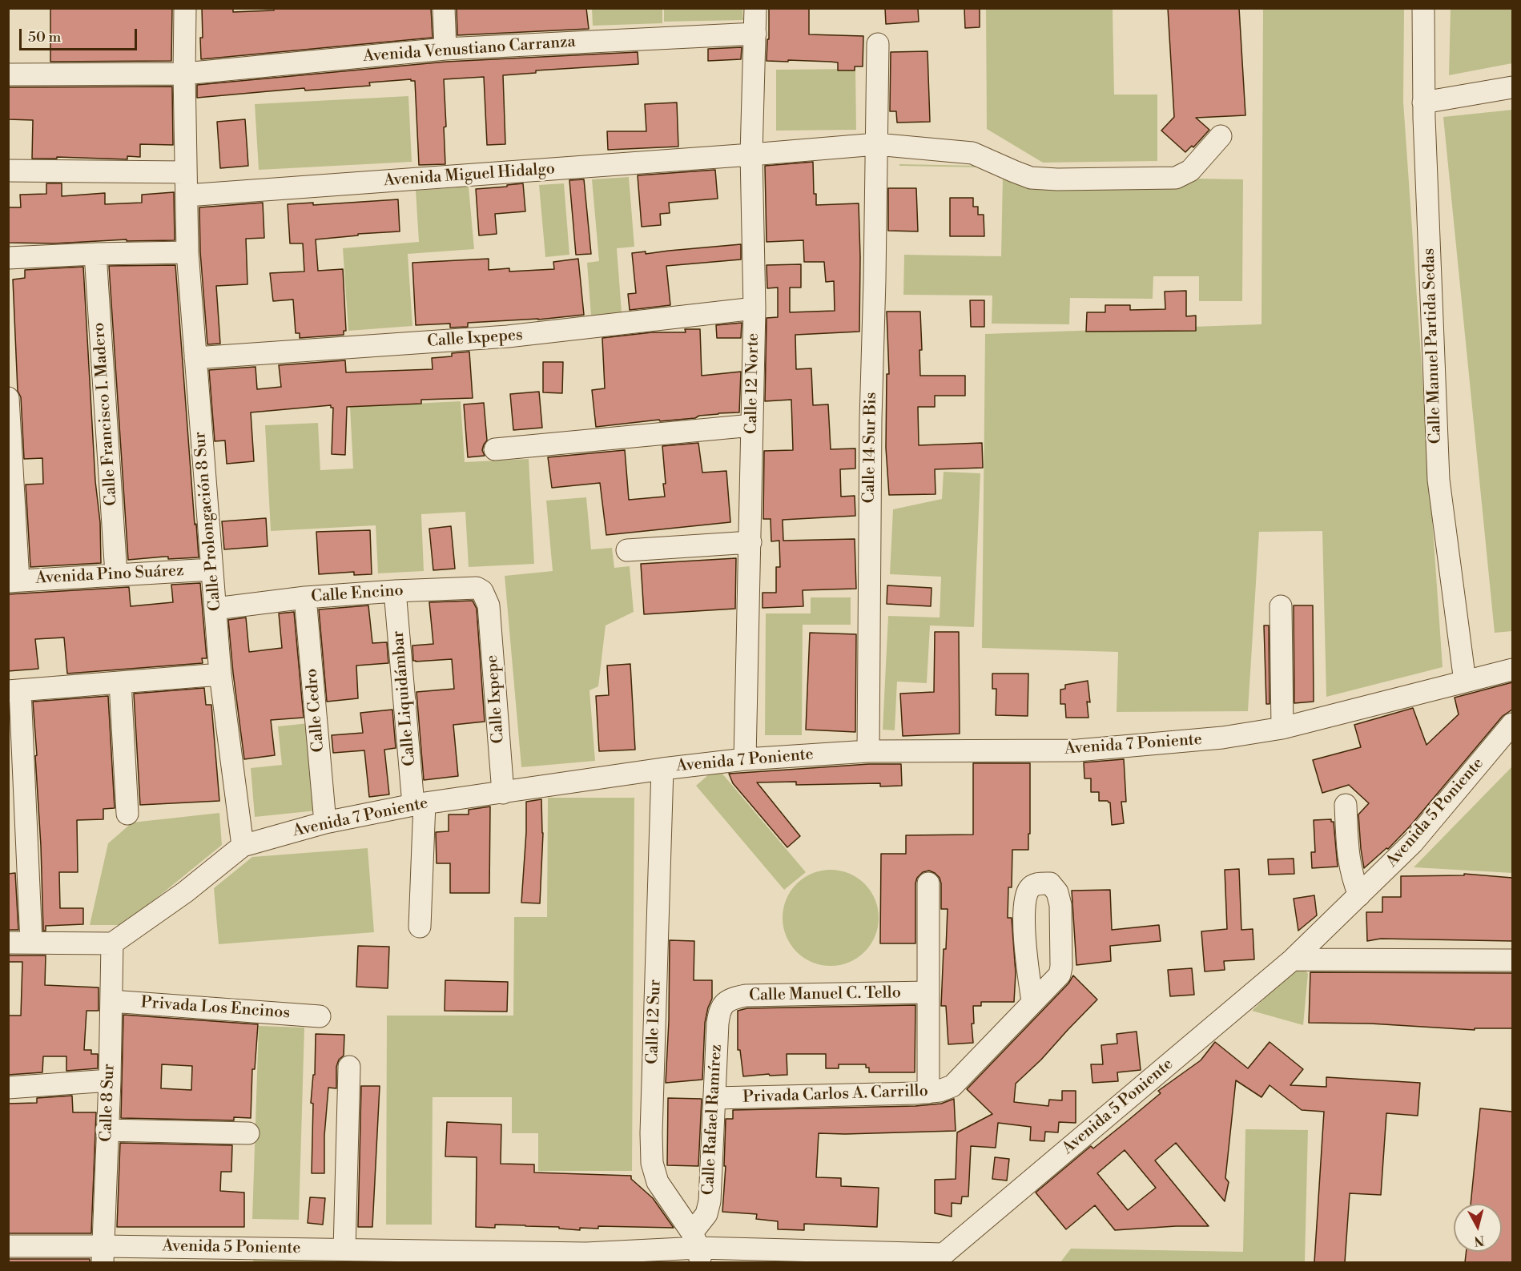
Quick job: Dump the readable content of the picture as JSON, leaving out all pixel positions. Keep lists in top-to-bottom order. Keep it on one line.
{"streets":{"street":["Avenida Venustiano Carranza","Avenida Miguel Hidalgo","Calle Ixpepes","Calle Manuel Partida Sedas","Calle 12 Norte","Calle Francisco I. Madero","Calle 14 Sur Bis","Calle Prolongación 8 Sur","Avenida Pino Suárez","Calle Encino","Calle Liquidámbar","Calle Ixpepe","Calle Cedro","Avenida 7 Poniente","Avenida 5 Poniente","Calle Manuel C. Tello","Privada Los Encinos","Calle 12 Sur","Privada Carlos A. Carrillo","Calle 8 Sur","Calle Rafael Ramírez"]},"crossings":[["Avenida Venustiano Carranza","Calle 12 Norte"],["Avenida Venustiano Carranza","Calle Prolongación 8 Sur"],["Avenida Miguel Hidalgo","Calle 12 Norte"],["Avenida Miguel Hidalgo","Calle 14 Sur Bis"],["Avenida Miguel Hidalgo","Calle Prolongación 8 Sur"],["Calle Ixpepes","Calle 12 Norte"],["Calle Ixpepes","Calle Prolongación 8 Sur"],["Calle Manuel Partida Sedas","Avenida 7 Poniente"],["Calle 12 Norte","Avenida 7 Poniente"],["Calle Francisco I. Madero","Avenida Pino Suárez"],["Calle 14 Sur Bis","Avenida 7 Poniente"],["Calle Prolongación 8 Sur","Avenida Pino Suárez"],["Calle Prolongación 8 Sur","Calle Encino"],["Calle Prolongación 8 Sur","Avenida 7 Poniente"],["Calle Encino","Calle Liquidámbar"],["Calle Encino","Calle Ixpepe"],["Calle Encino","Calle Cedro"],["Calle Liquidámbar","Avenida 7 Poniente"],["Calle Ixpepe","Avenida 7 Poniente"],["Calle Cedro","Avenida 7 Poniente"],["Avenida 7 Poniente","Calle 12 Sur"],["Avenida 7 Poniente","Calle 8 Sur"],["Avenida 5 Poniente","Calle 12 Sur"],["Avenida 5 Poniente","Calle 8 Sur"],["Avenida 5 Poniente","Calle Rafael Ramírez"],["Calle Manuel C. Tello","Calle Rafael Ramírez"],["Privada Los Encinos","Calle 8 Sur"],["Calle 12 Sur","Calle Rafael Ramírez"],["Privada Carlos A. Carrillo","Calle Rafael Ramírez"]],"scale_bar":"50 m","north":"bottom"}
